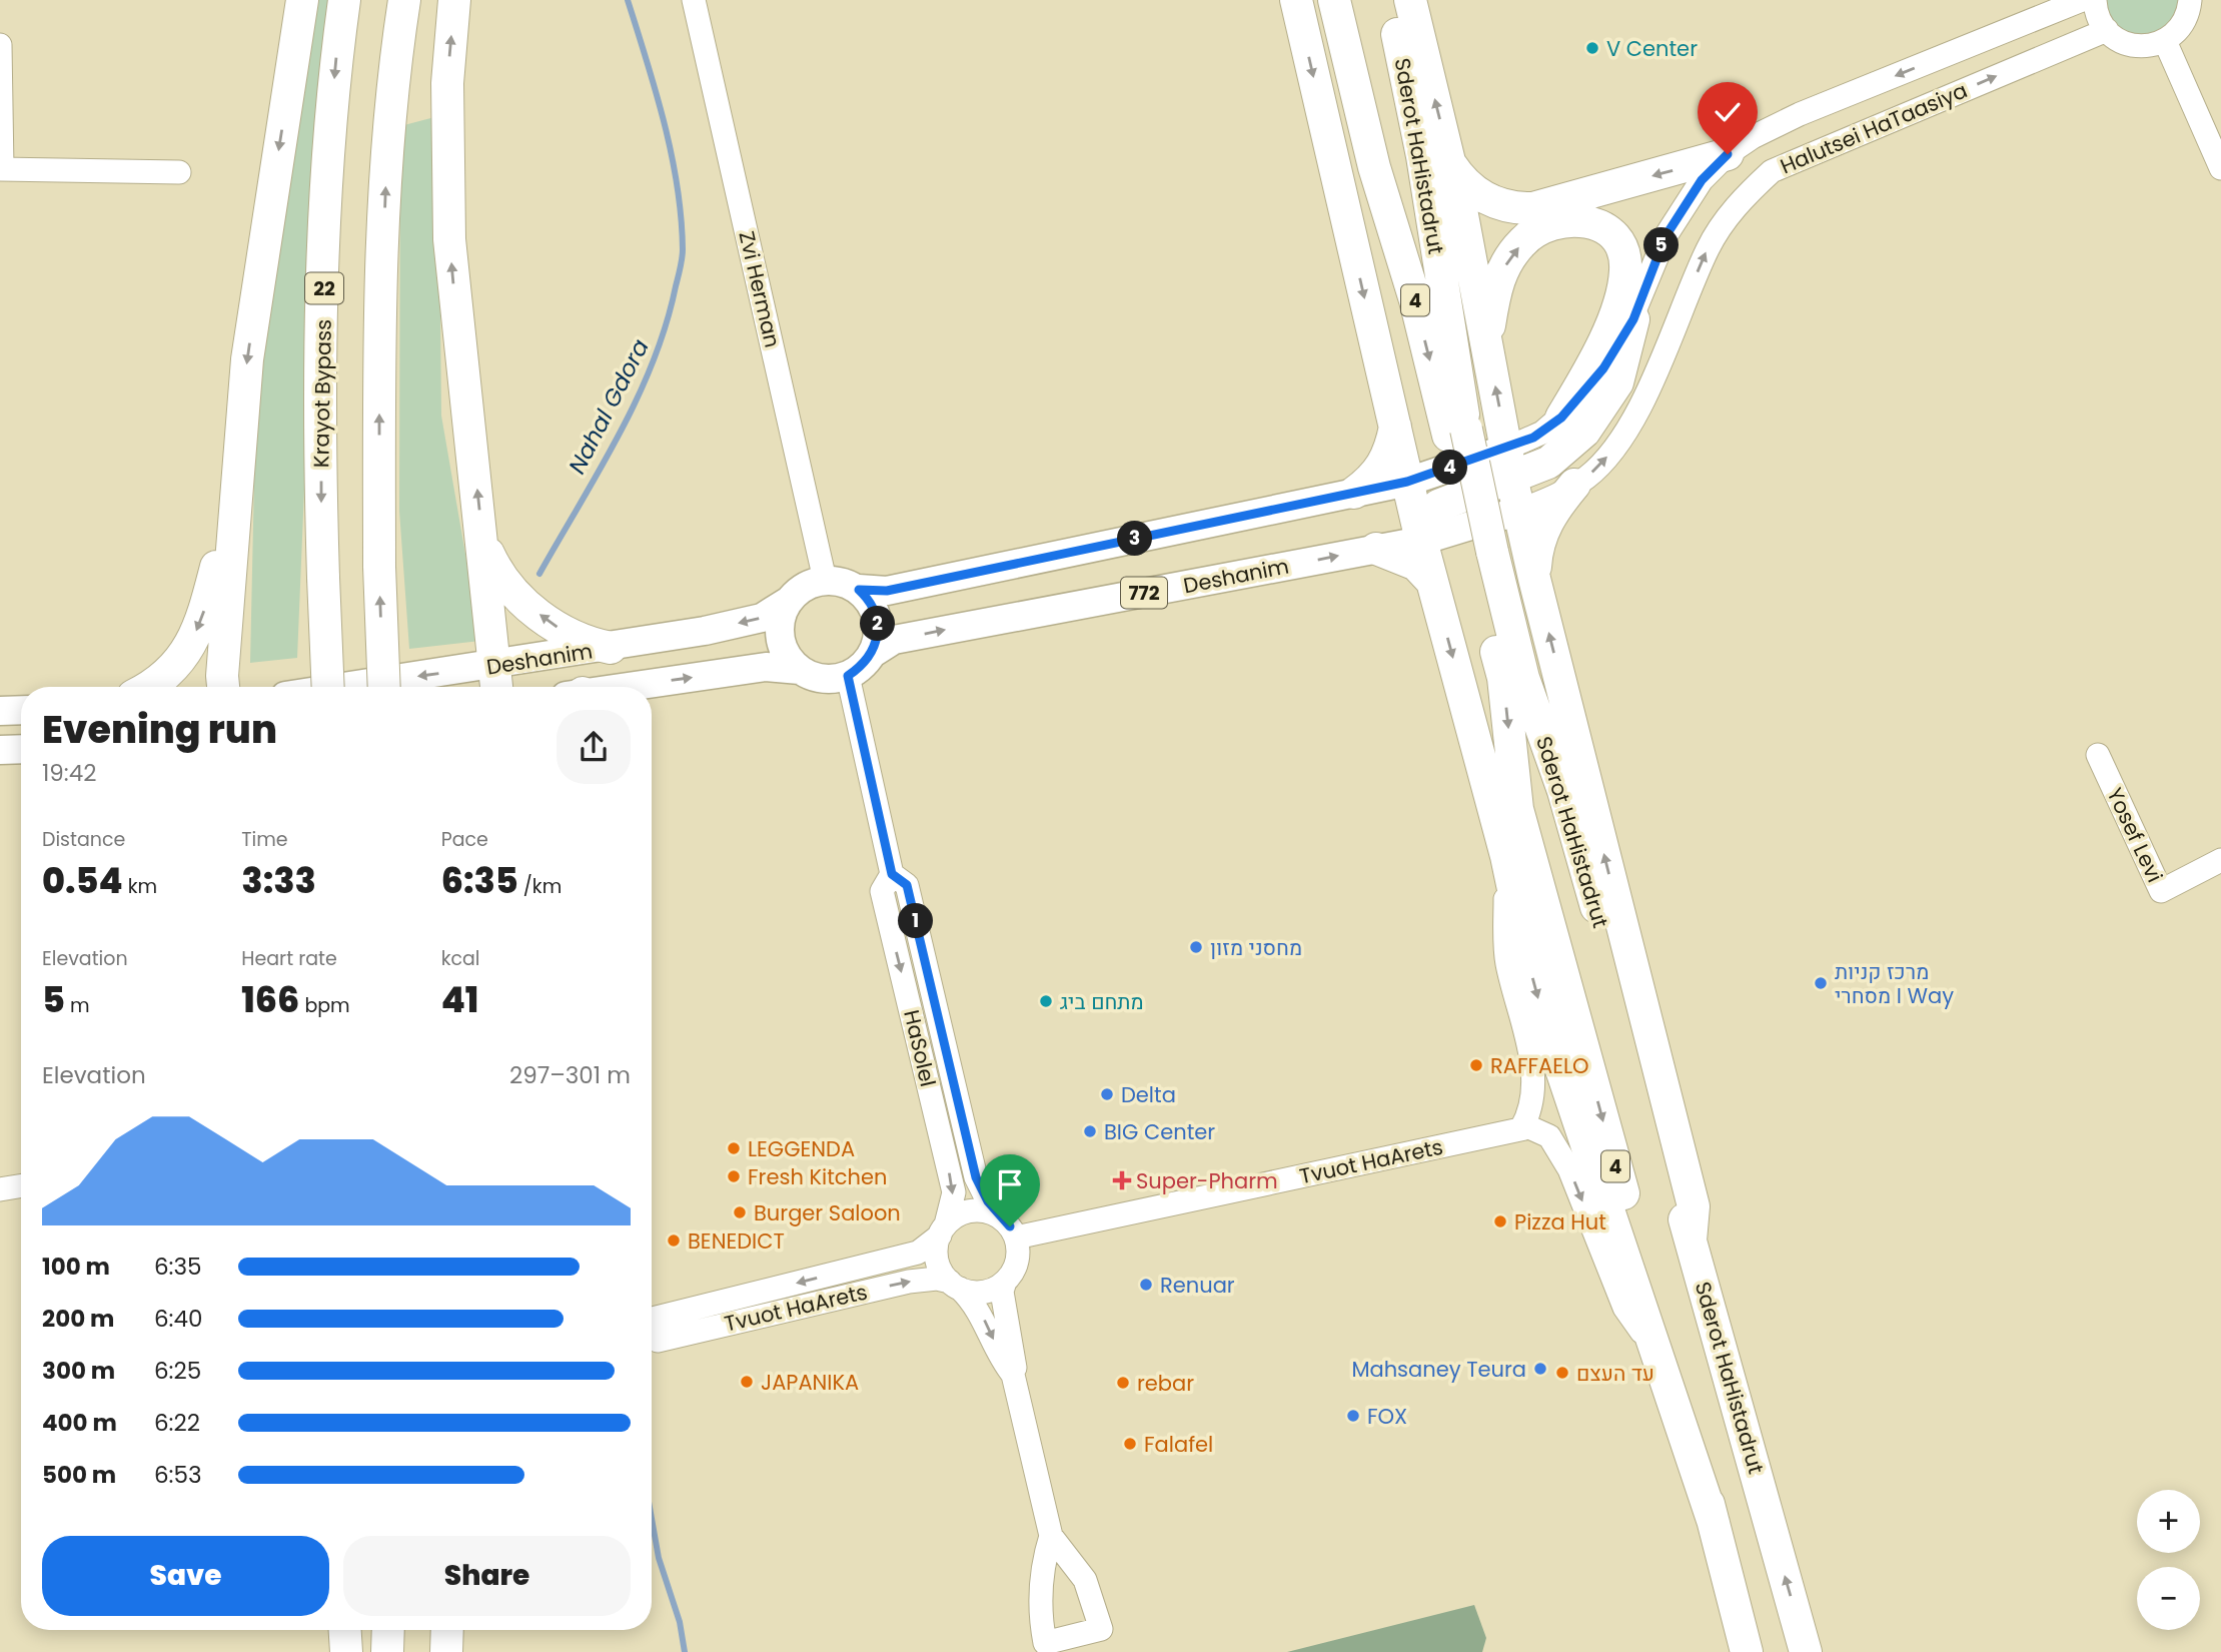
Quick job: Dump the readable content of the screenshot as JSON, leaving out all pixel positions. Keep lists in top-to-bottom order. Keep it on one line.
{"streets":{"highway":["Sderot HaHistadrut","22","4","Krayot Bypass"],"main road":["Deshanim","772"],"street":["Halutsei HaTaasiya","Zvi Herman","Yosef Levi","HaSolel","Tvuot HaArets"]},"crossings":[["Halutsei HaTaasiya","Deshanim"],["Zvi Herman","Deshanim"],["Zvi Herman","HaSolel"],["Deshanim","HaSolel"],["HaSolel","Tvuot HaArets"]],"water":["Nahal Gdora"],"places":{"other":["V Center","מחסני מזון","מרכז קניות מסחרי I Way","מתחם ביג","RAFFAELO","Delta","BIG Center","LEGGENDA","Fresh Kitchen","Burger Saloon","Pizza Hut","BENEDICT","Renuar","Mahsaney Teura","עד העצם","JAPANIKA","rebar","FOX","Falafel"],"health":["Super-Pharm"]},"page":{"pins":["5","4","3","2","1"],"heading":["Evening run","19:42"],"stats":[["Distance","0.54 km"],["Time","3:33"],["Pace","6:35 /km"],["Elevation","5 m"],["Heart rate","166 bpm"],["kcal","41"]],"chart":["Elevation","297–301 m"],"list":[{"name":"100 m","note":"6:35"},{"name":"200 m","note":"6:40"},{"name":"300 m","note":"6:25"},{"name":"400 m","note":"6:22"},{"name":"500 m","note":"6:53"}],"map_buttons":["+","−"],"buttons":["Save","Share"]}}
